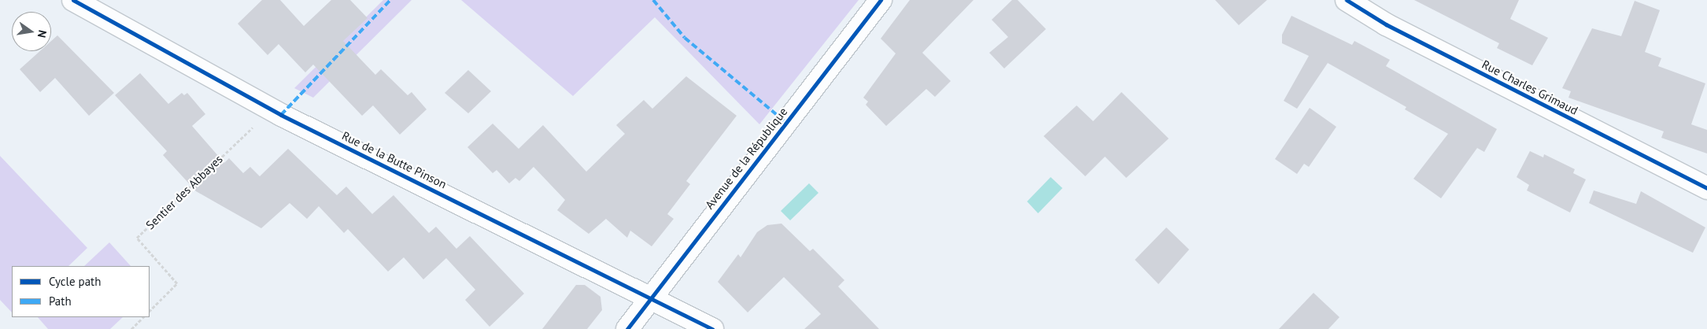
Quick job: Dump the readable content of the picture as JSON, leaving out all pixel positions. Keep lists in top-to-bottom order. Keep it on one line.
{"streets":{"street":["Rue Charles Grimaud","Avenue de la République","Rue de la Butte Pinson"],"path":["Sentier des Abbayes"]},"crossings":[["Avenue de la République","Rue de la Butte Pinson"],["Rue de la Butte Pinson","Sentier des Abbayes"]],"legend":["Cycle path","Path"],"north":"right"}
